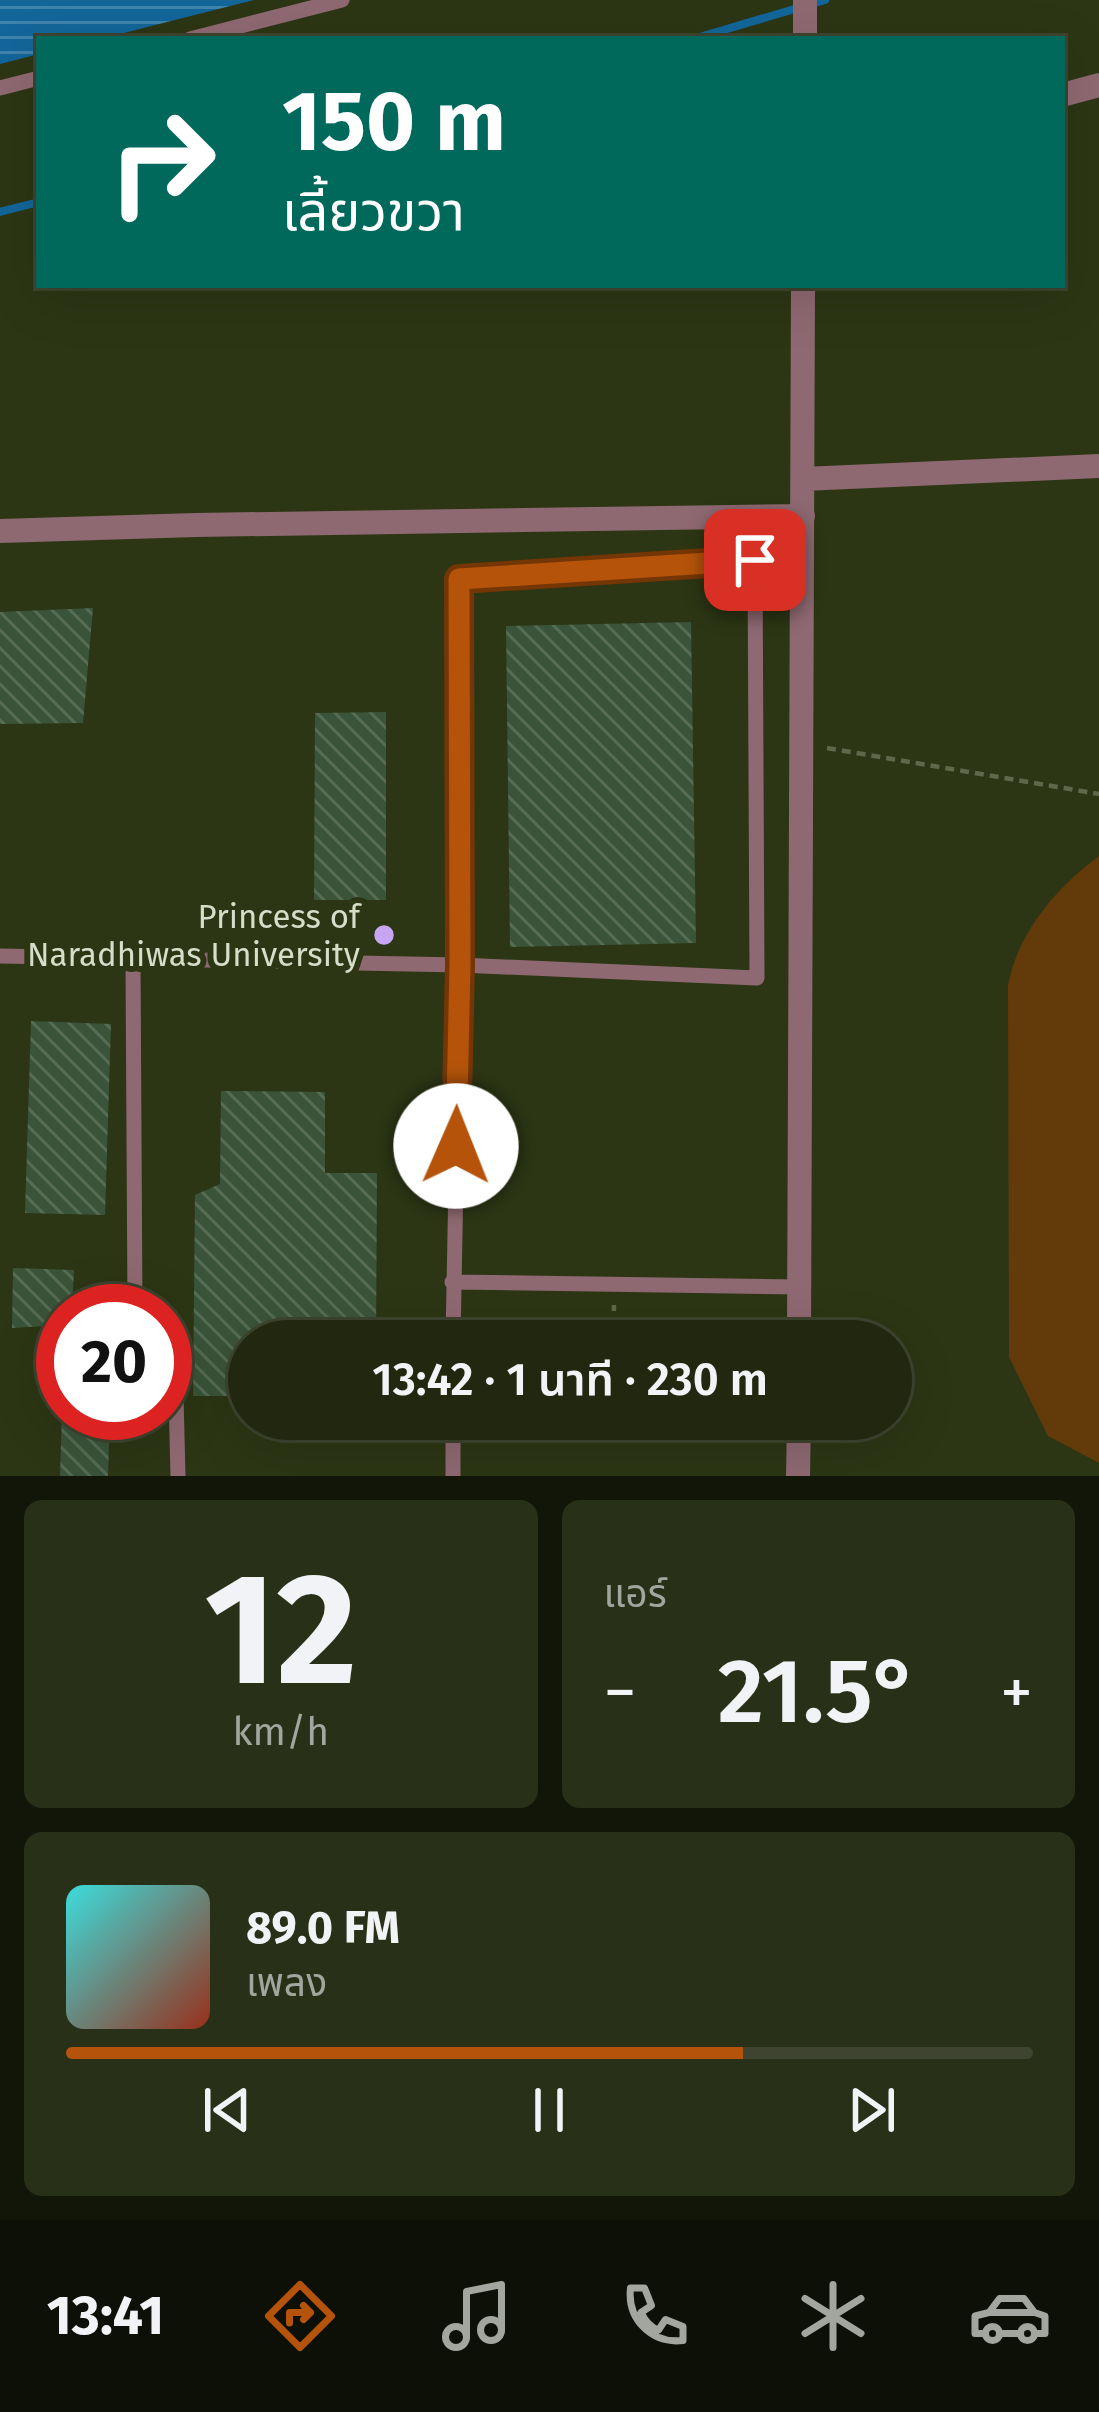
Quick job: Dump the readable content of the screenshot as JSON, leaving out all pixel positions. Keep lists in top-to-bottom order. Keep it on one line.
{"places":["Princess of Naradhiwas University"],"page":{"turn":["150 m","เลี้ยวขวา"],"limit":"20","trip":"13:42 · 1 นาที · 230 m","tile":[["12","km/h"],"แอร์"],"heat":["−","21.5°","+"],"song":["89.0 FM","เพลง"],"tabs":"13:41"}}
